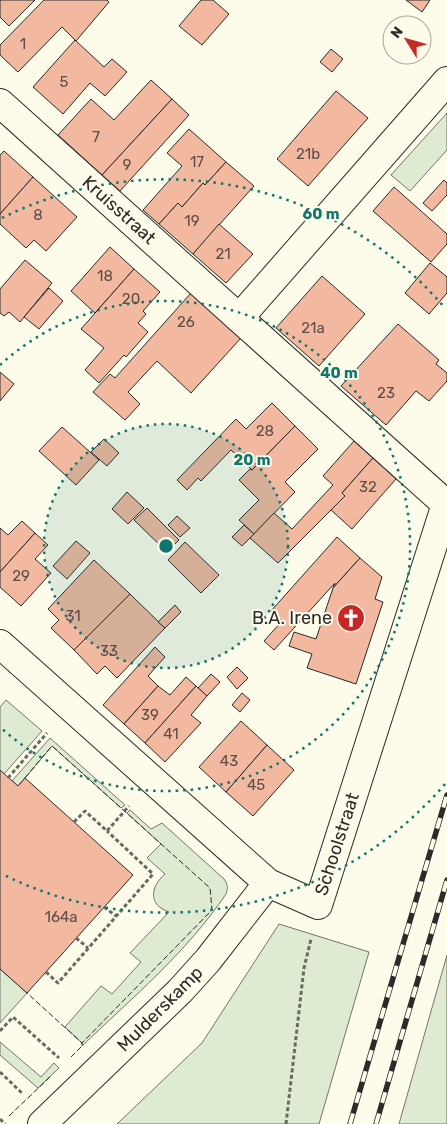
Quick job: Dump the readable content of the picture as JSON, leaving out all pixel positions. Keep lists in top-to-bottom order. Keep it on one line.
{"streets":{"street":["Kruisstraat","Schoolstraat","Mulderskamp"]},"crossings":[["Kruisstraat","Schoolstraat"],["Schoolstraat","Mulderskamp"]],"places":{"church":["B.A. Irene"]},"house_numbers":["1","5","7","21b","17","9","8","19","21","18","20","26","21a","23","28","32","29","31","33","39","41","43","45","164a"],"north":"top left","rings":["60 m","40 m","20 m"]}
